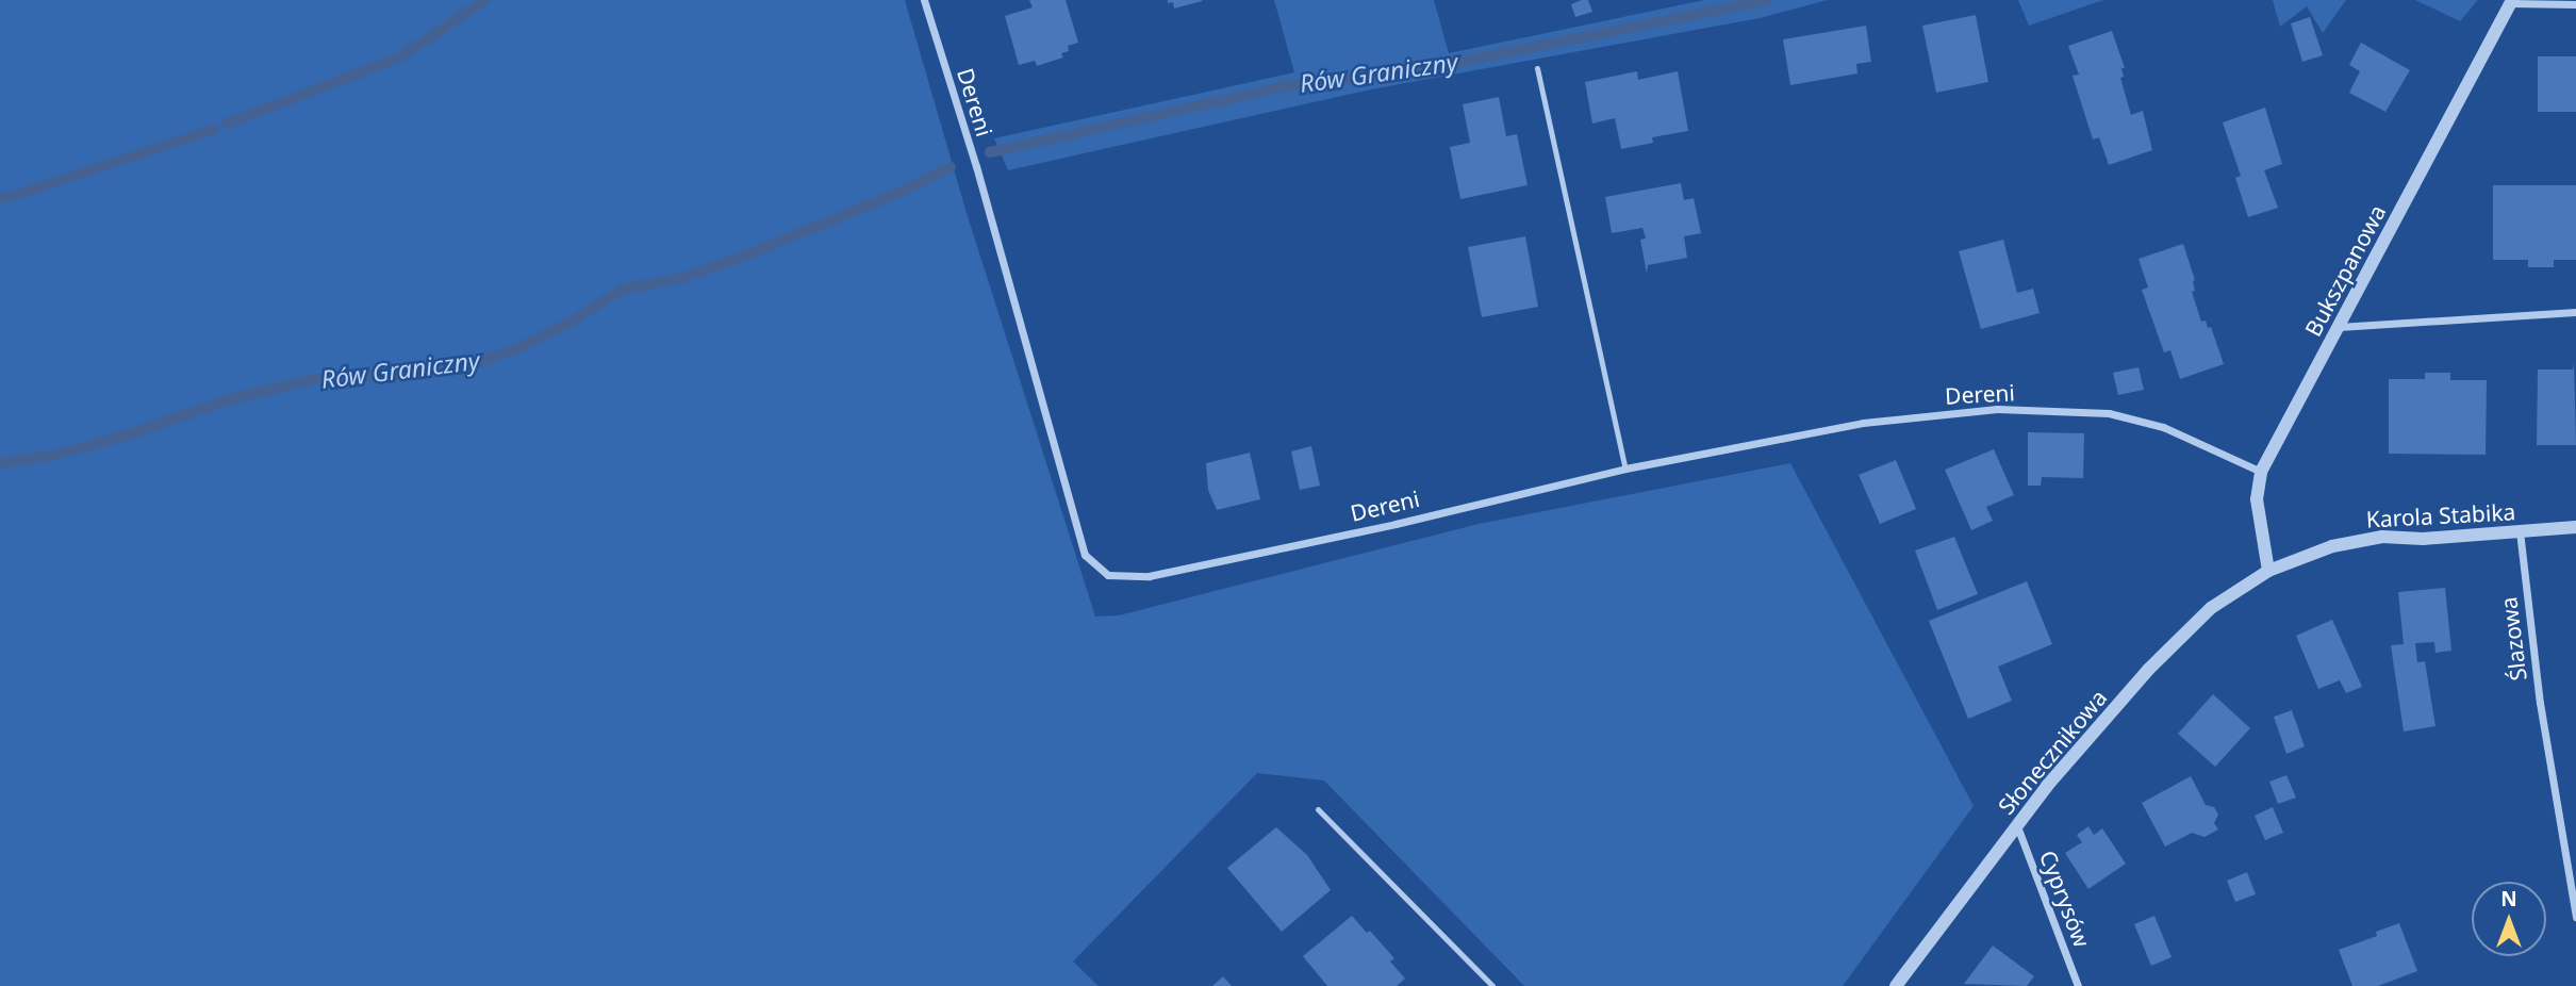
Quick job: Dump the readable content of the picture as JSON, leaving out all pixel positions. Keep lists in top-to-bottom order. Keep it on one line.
{"streets":{"street":["Dereni","Bukszpanowa","Karola Stabika","Ślazowa","Słonecznikowa","Cyprysów"]},"crossings":[["Dereni","Bukszpanowa"],["Bukszpanowa","Karola Stabika"],["Bukszpanowa","Słonecznikowa"],["Karola Stabika","Ślazowa"],["Karola Stabika","Słonecznikowa"],["Słonecznikowa","Cyprysów"]],"water":["Rów Graniczny"],"north":"top"}
